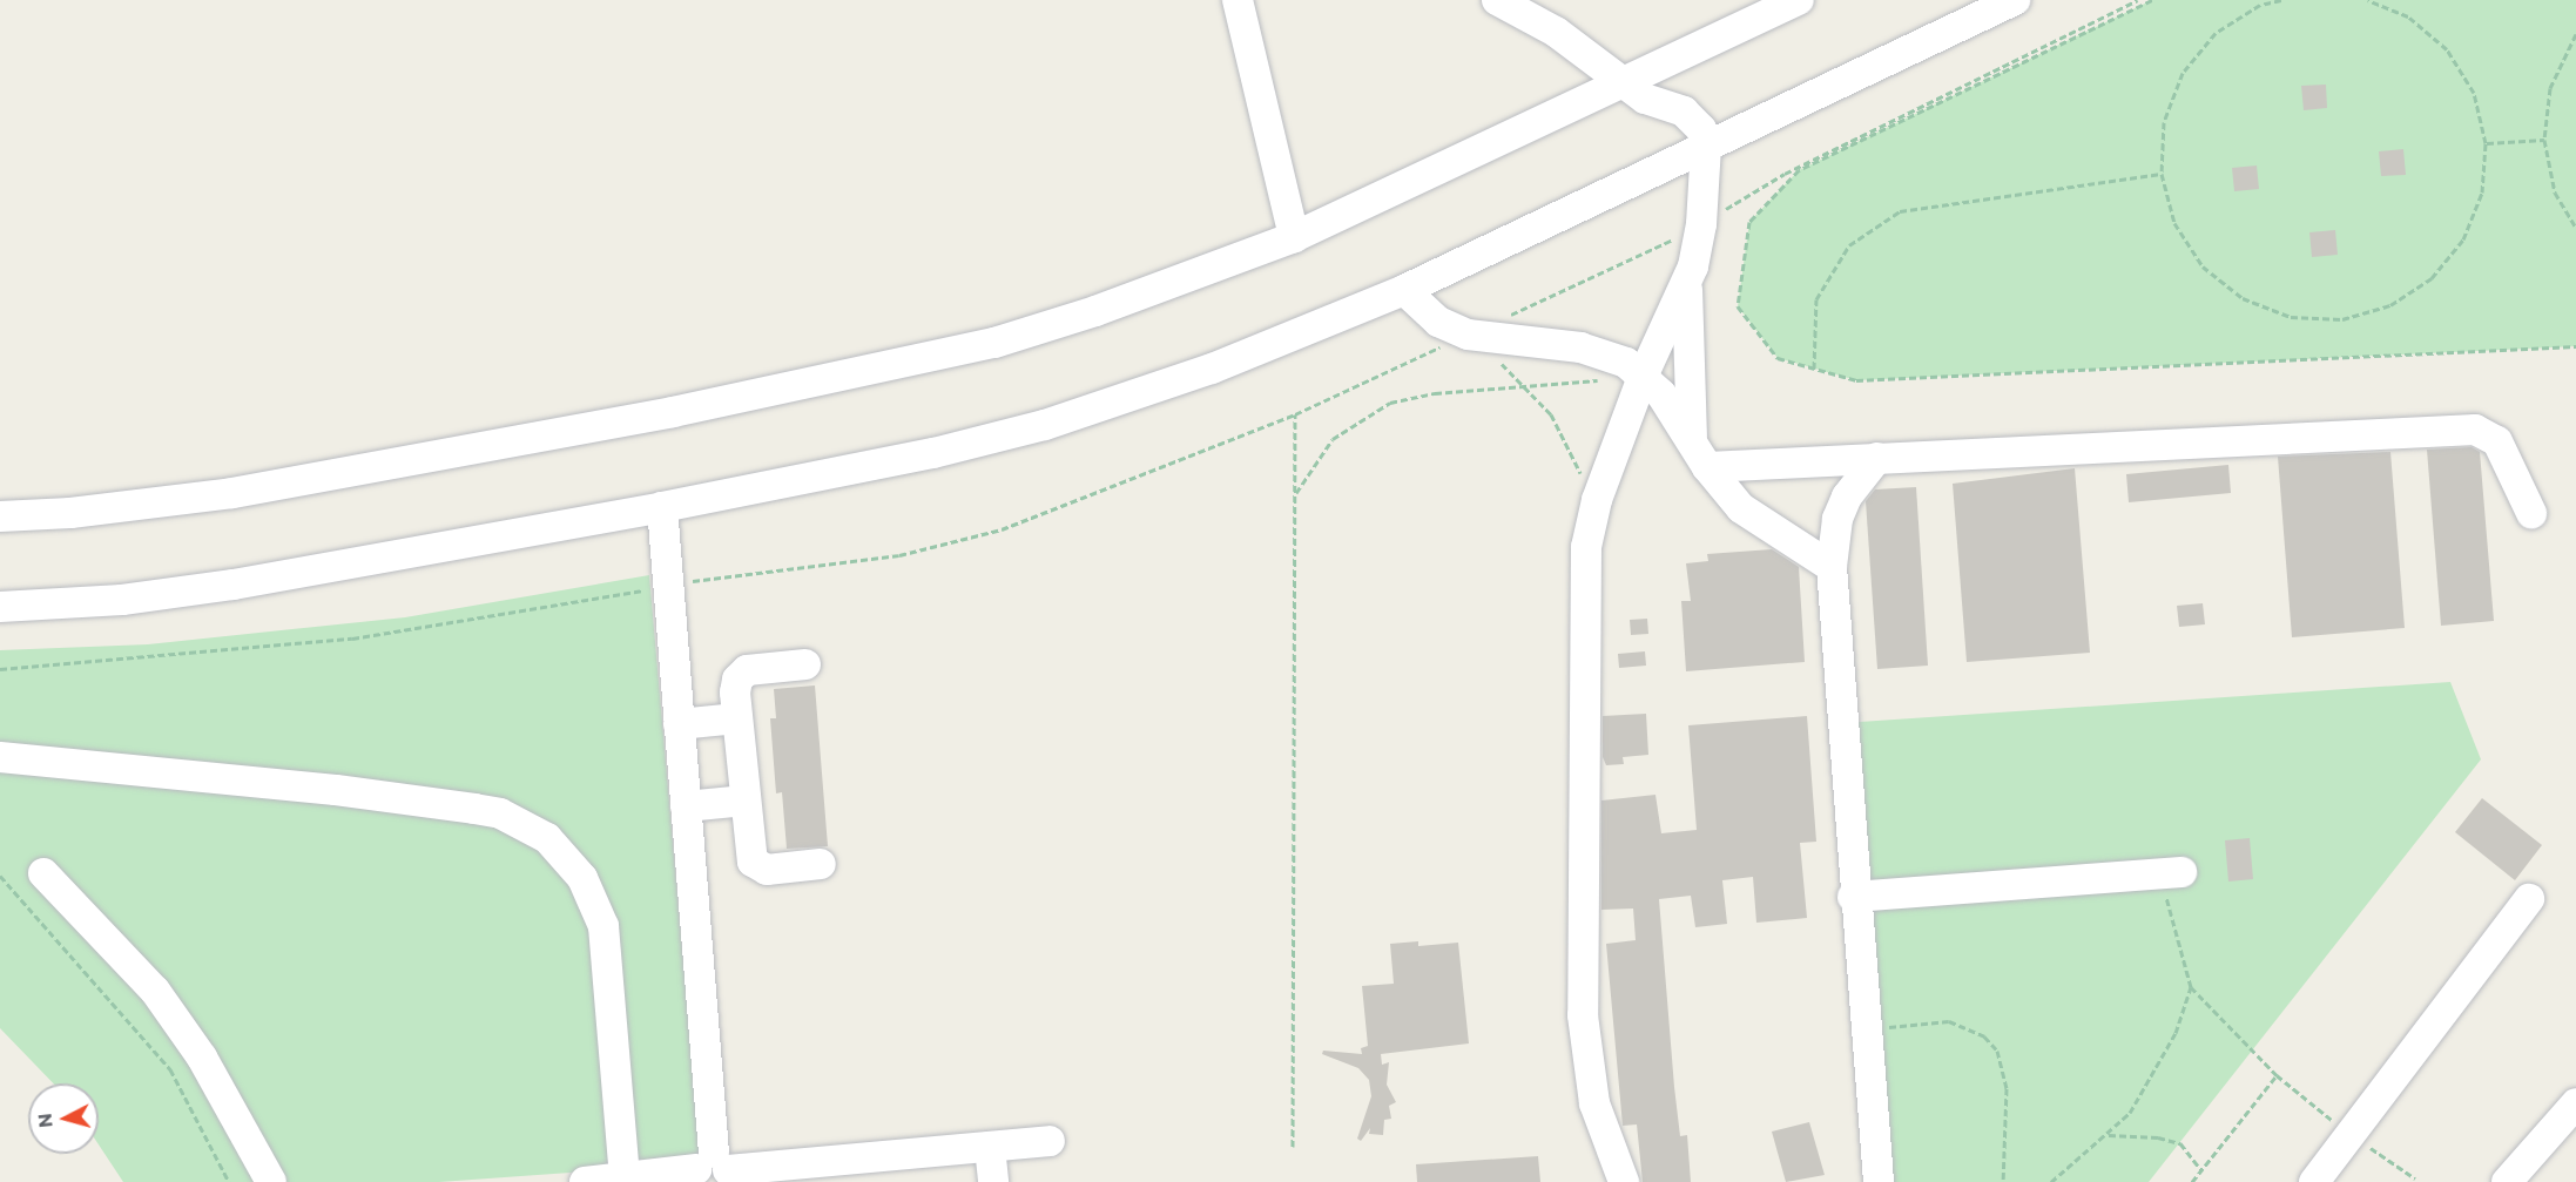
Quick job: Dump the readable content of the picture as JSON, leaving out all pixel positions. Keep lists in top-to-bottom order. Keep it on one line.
{"north":"left"}
